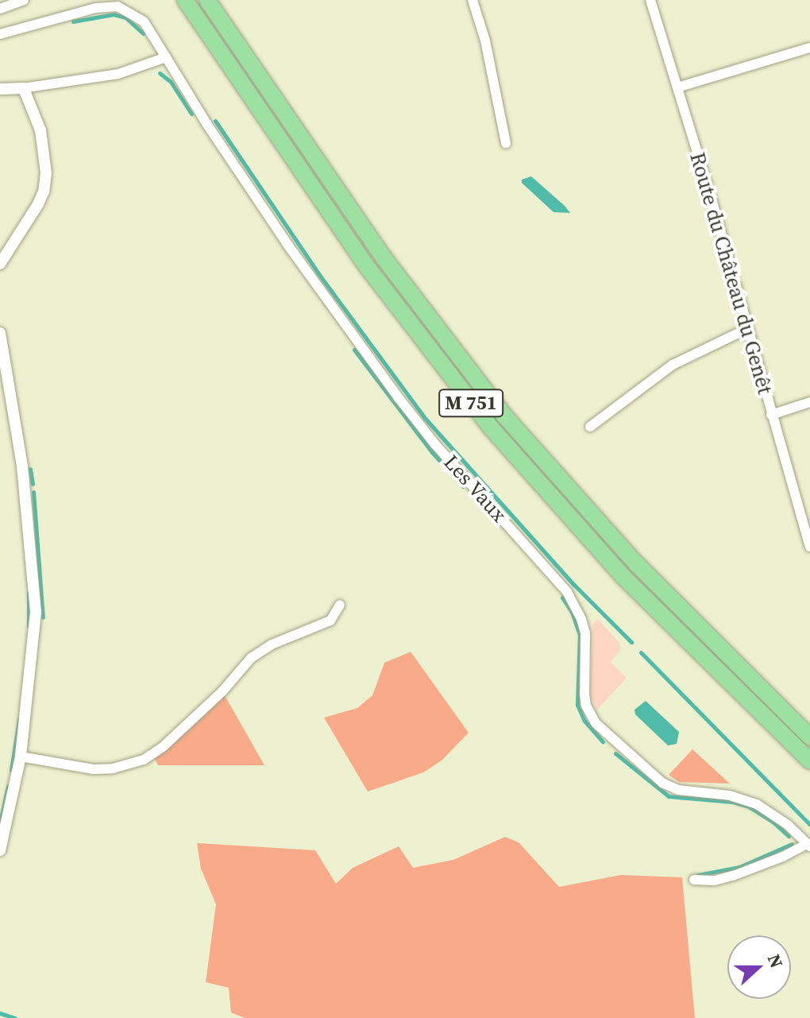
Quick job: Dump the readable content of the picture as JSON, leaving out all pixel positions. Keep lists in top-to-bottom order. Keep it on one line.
{"streets":{"highway":["M 751"],"street":["Route du Château du Genêt","Les Vaux"]},"north":"right"}
